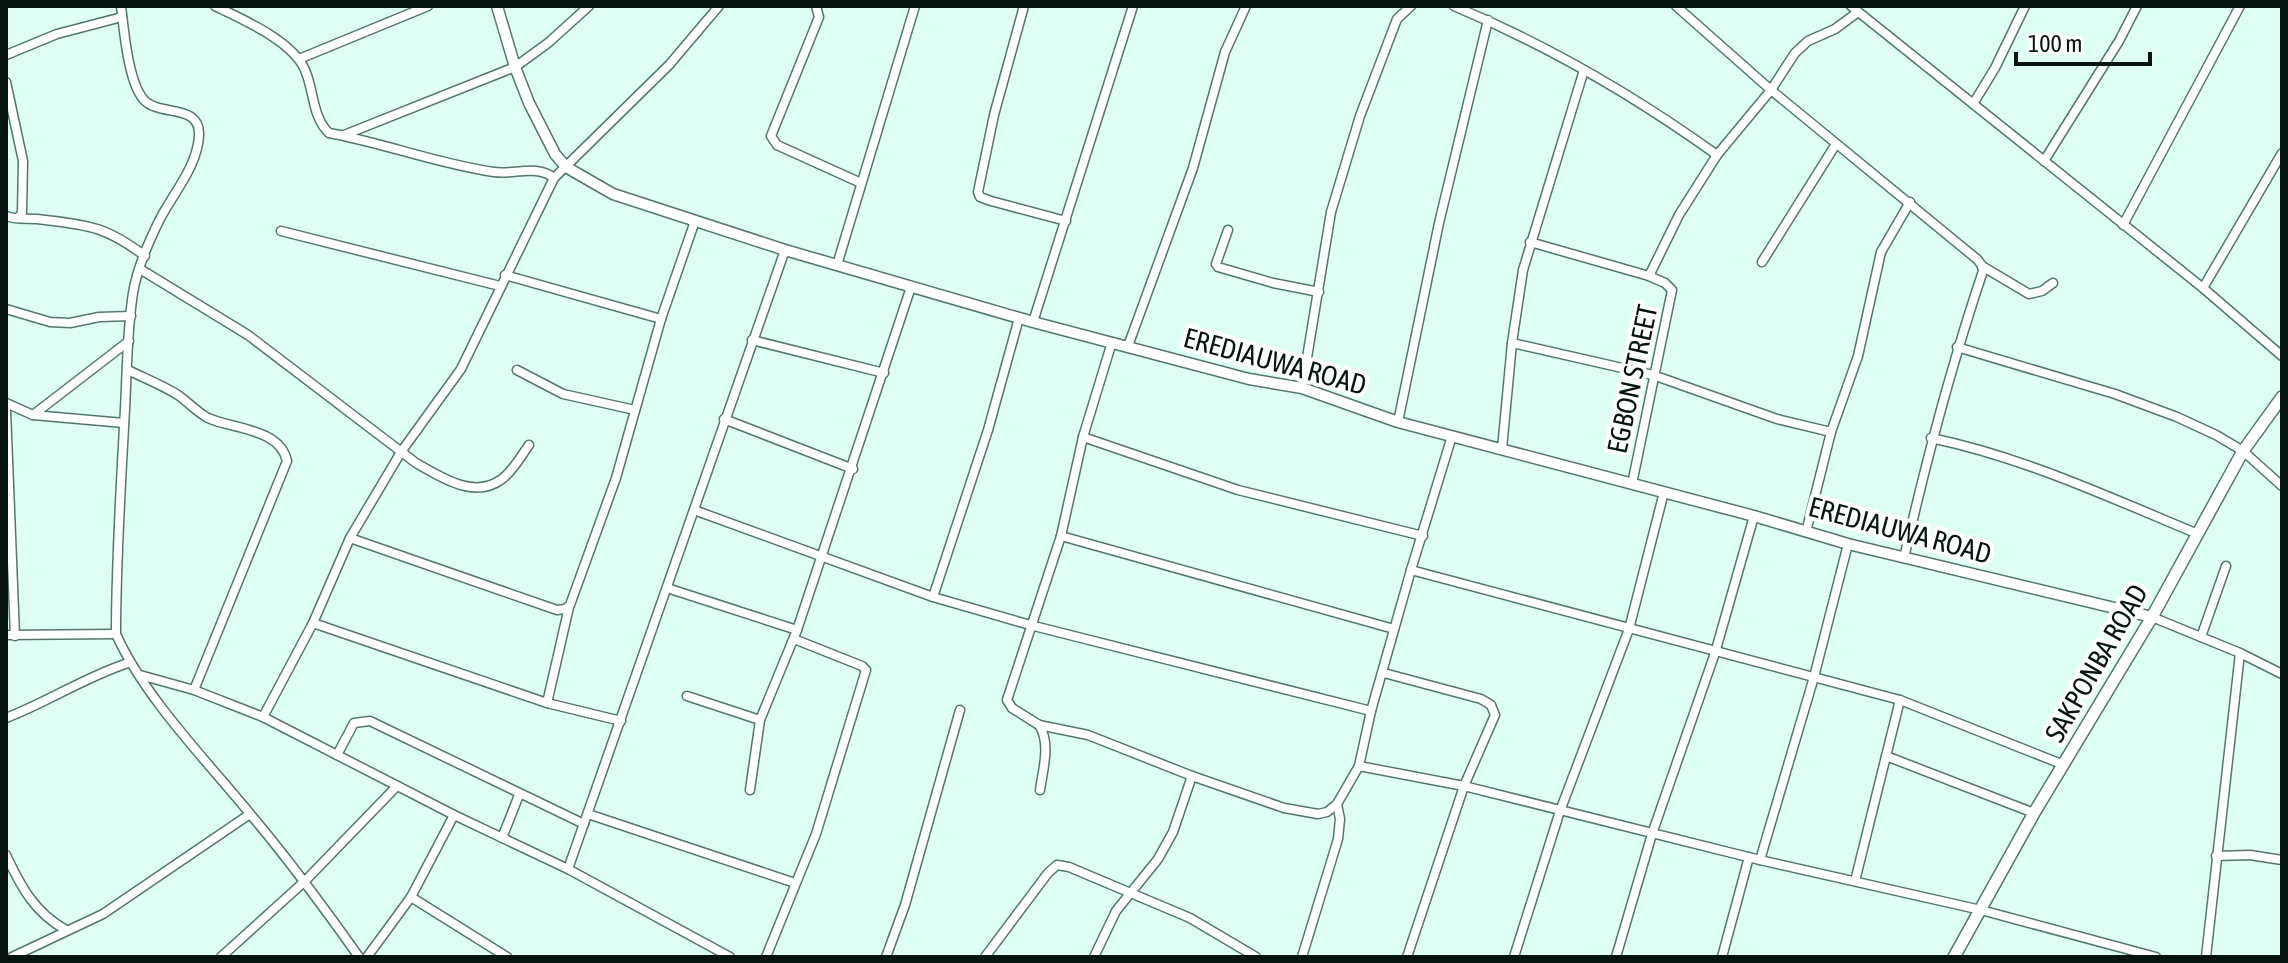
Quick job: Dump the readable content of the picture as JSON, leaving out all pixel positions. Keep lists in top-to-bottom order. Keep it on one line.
{"streets":{"main road":["SAKPONBA ROAD"],"street":["EREDIAUWA ROAD","EGBON STREET"]},"crossings":[["EREDIAUWA ROAD","EGBON STREET"],["EREDIAUWA ROAD","SAKPONBA ROAD"]],"scale_bar":"100 m"}
